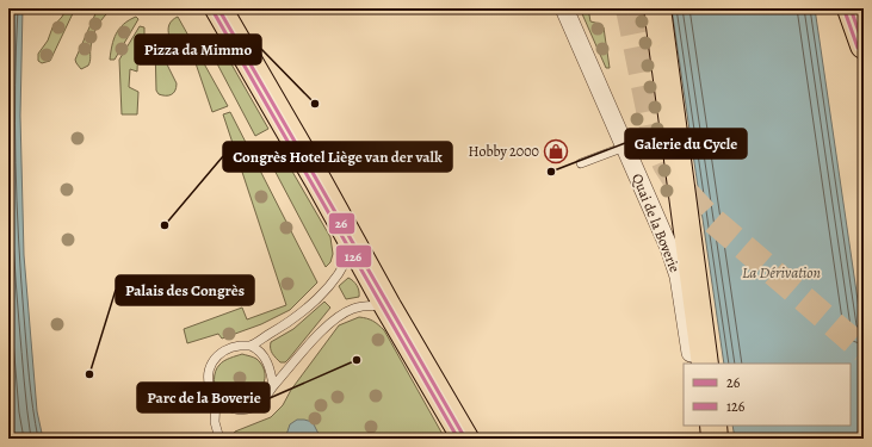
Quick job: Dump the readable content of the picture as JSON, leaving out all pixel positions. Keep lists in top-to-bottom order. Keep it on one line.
{"streets":{"main road":["Quai de la Boverie"]},"water":["La Dérivation"],"places":{"other":["Pizza da Mimmo","Galerie du Cycle","Congrès Hotel Liège van der valk","Parc de la Boverie","Palais des Congrès"],"shop":["Hobby 2000"]},"lines":["transit line 26","transit line 126"],"legend":["26","126"]}
